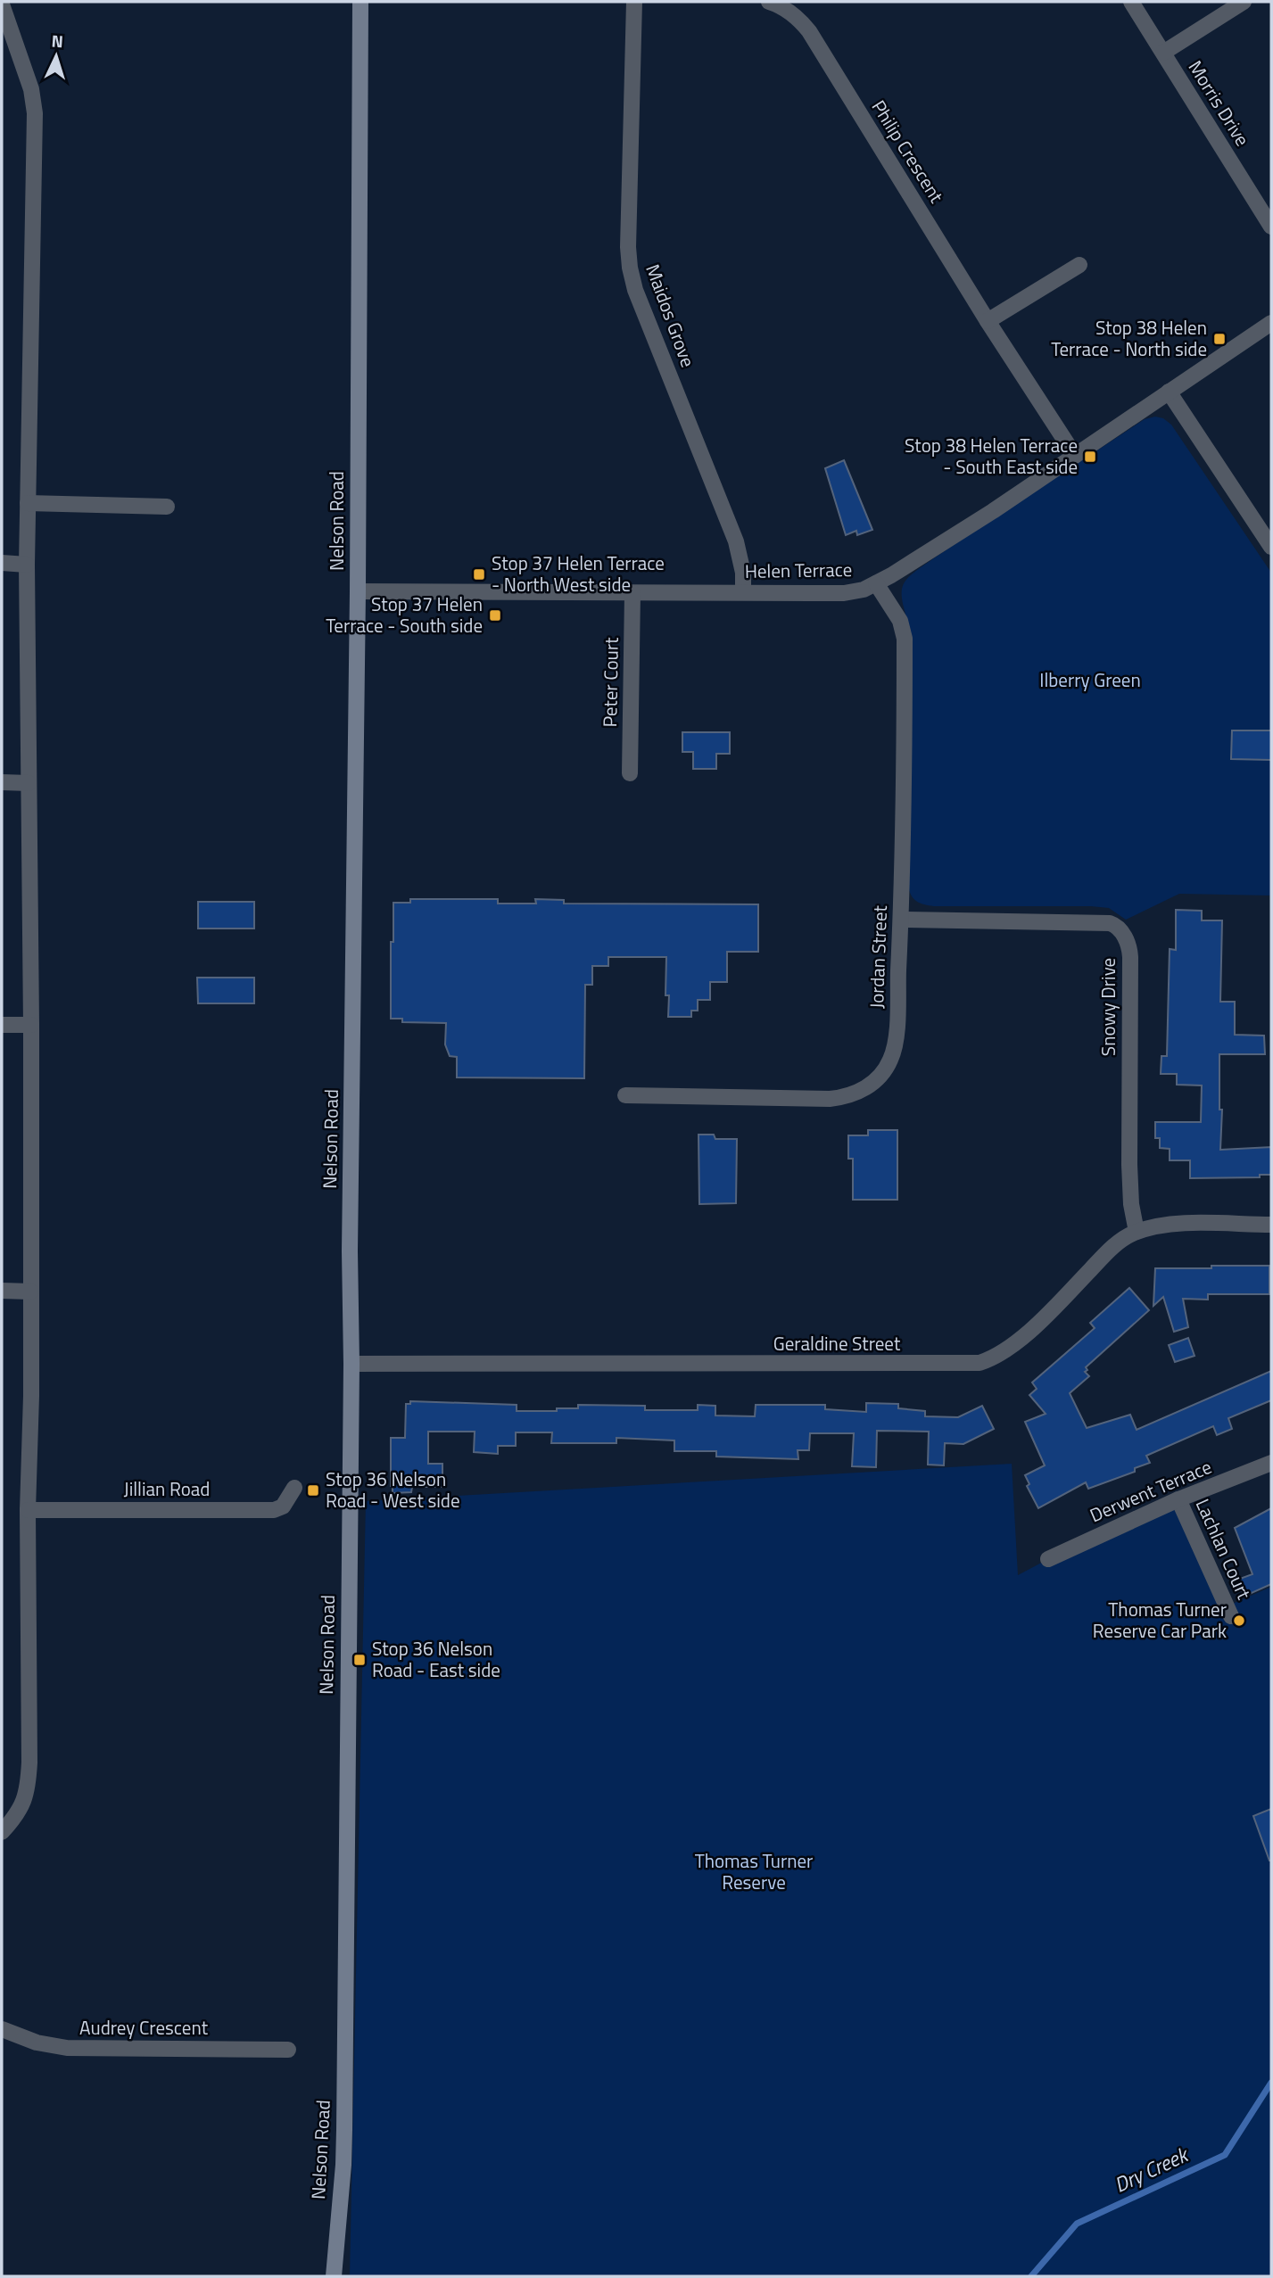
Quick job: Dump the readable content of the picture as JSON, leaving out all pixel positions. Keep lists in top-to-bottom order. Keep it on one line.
{"streets":{"main road":["Nelson Road"],"street":["Morris Drive","Philip Crescent","Maidos Grove","Helen Terrace","Peter Court","Jordan Street","Snowy Drive","Geraldine Street","Jillian Road","Derwent Terrace","Lachlan Court","Audrey Crescent"]},"crossings":[["Philip Crescent","Helen Terrace"],["Maidos Grove","Helen Terrace"],["Nelson Road","Helen Terrace"],["Nelson Road","Geraldine Street"],["Helen Terrace","Peter Court"],["Helen Terrace","Jordan Street"],["Jordan Street","Snowy Drive"],["Snowy Drive","Geraldine Street"],["Derwent Terrace","Lachlan Court"]],"water":["Dry Creek"],"parks":["Ilberry Green","Thomas Turner Reserve"],"places":{"transit":["Stop 38 Helen Terrace - North side","Stop 38 Helen Terrace - South East side","Stop 37 Helen Terrace - North West side","Stop 37 Helen Terrace - South side","Stop 36 Nelson Road - West side","Stop 36 Nelson Road - East side"],"other":["Thomas Turner Reserve Car Park"]},"north":"top"}
